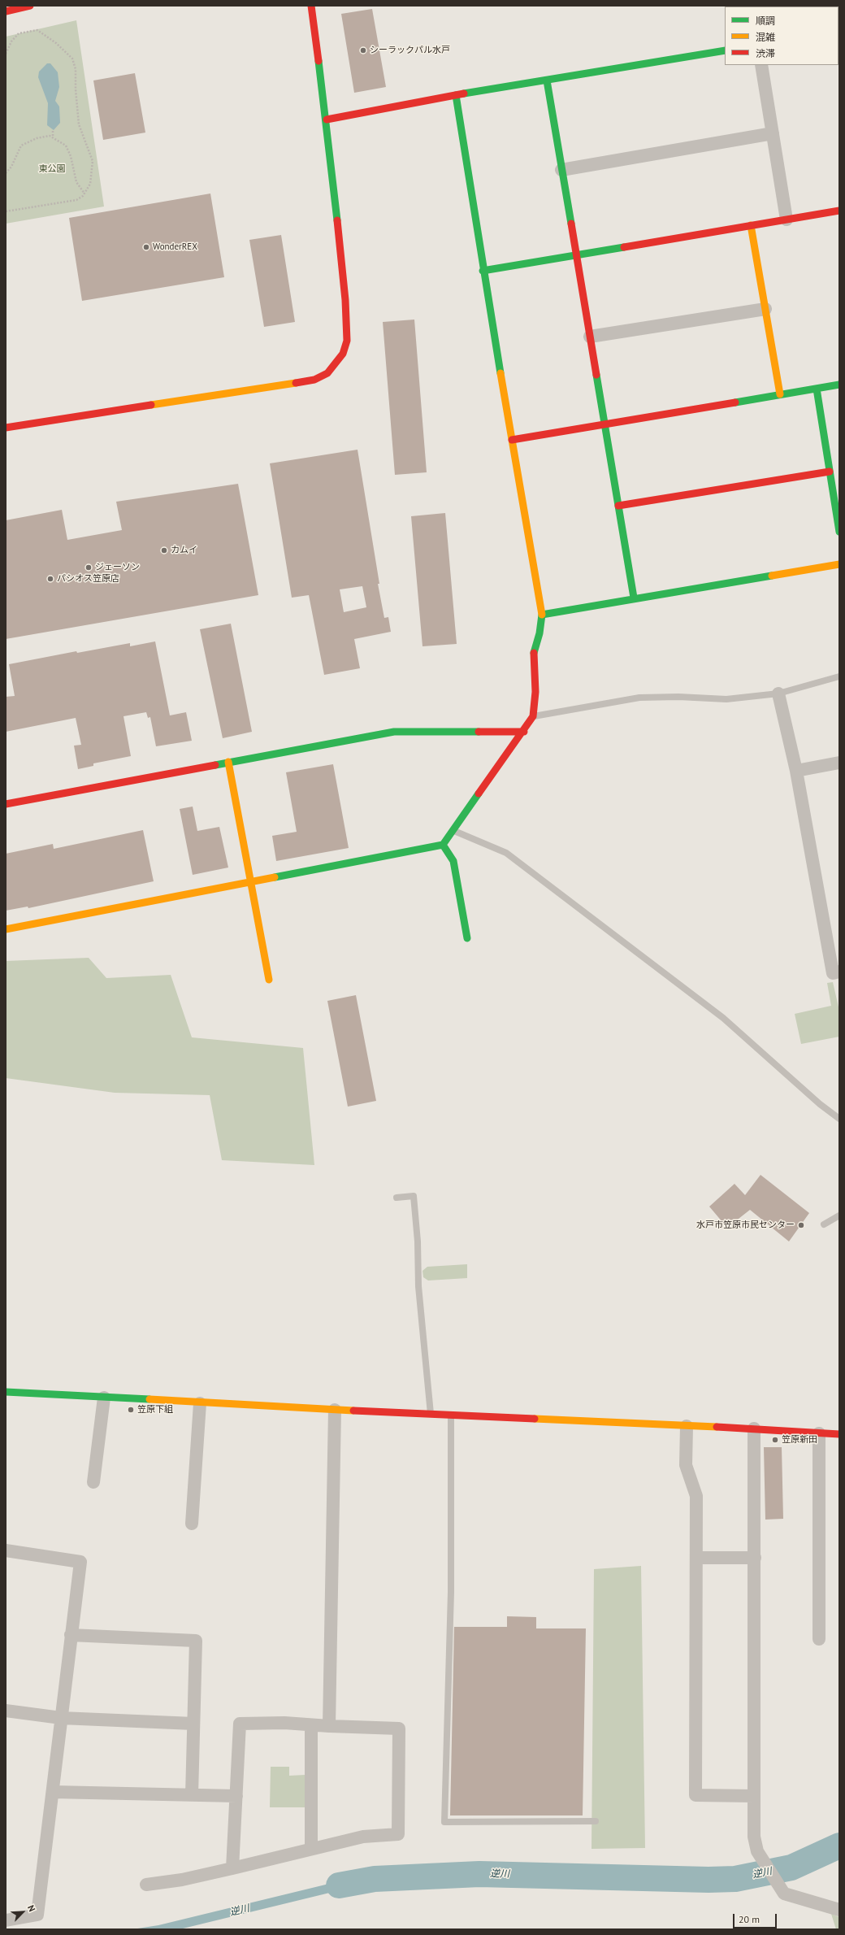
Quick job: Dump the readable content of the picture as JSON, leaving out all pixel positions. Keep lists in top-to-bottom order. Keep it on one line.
{"water":["逆川"],"parks":["東公園"],"places":["シーラックパル水戸","WonderREX","カムイ","ジェーソン","パシオス笠原店","水戸市笠原市民センター","笠原下組","笠原新田"],"legend":["順調","混雑","渋滞"],"scale_bar":"20 m","north":"top right"}
